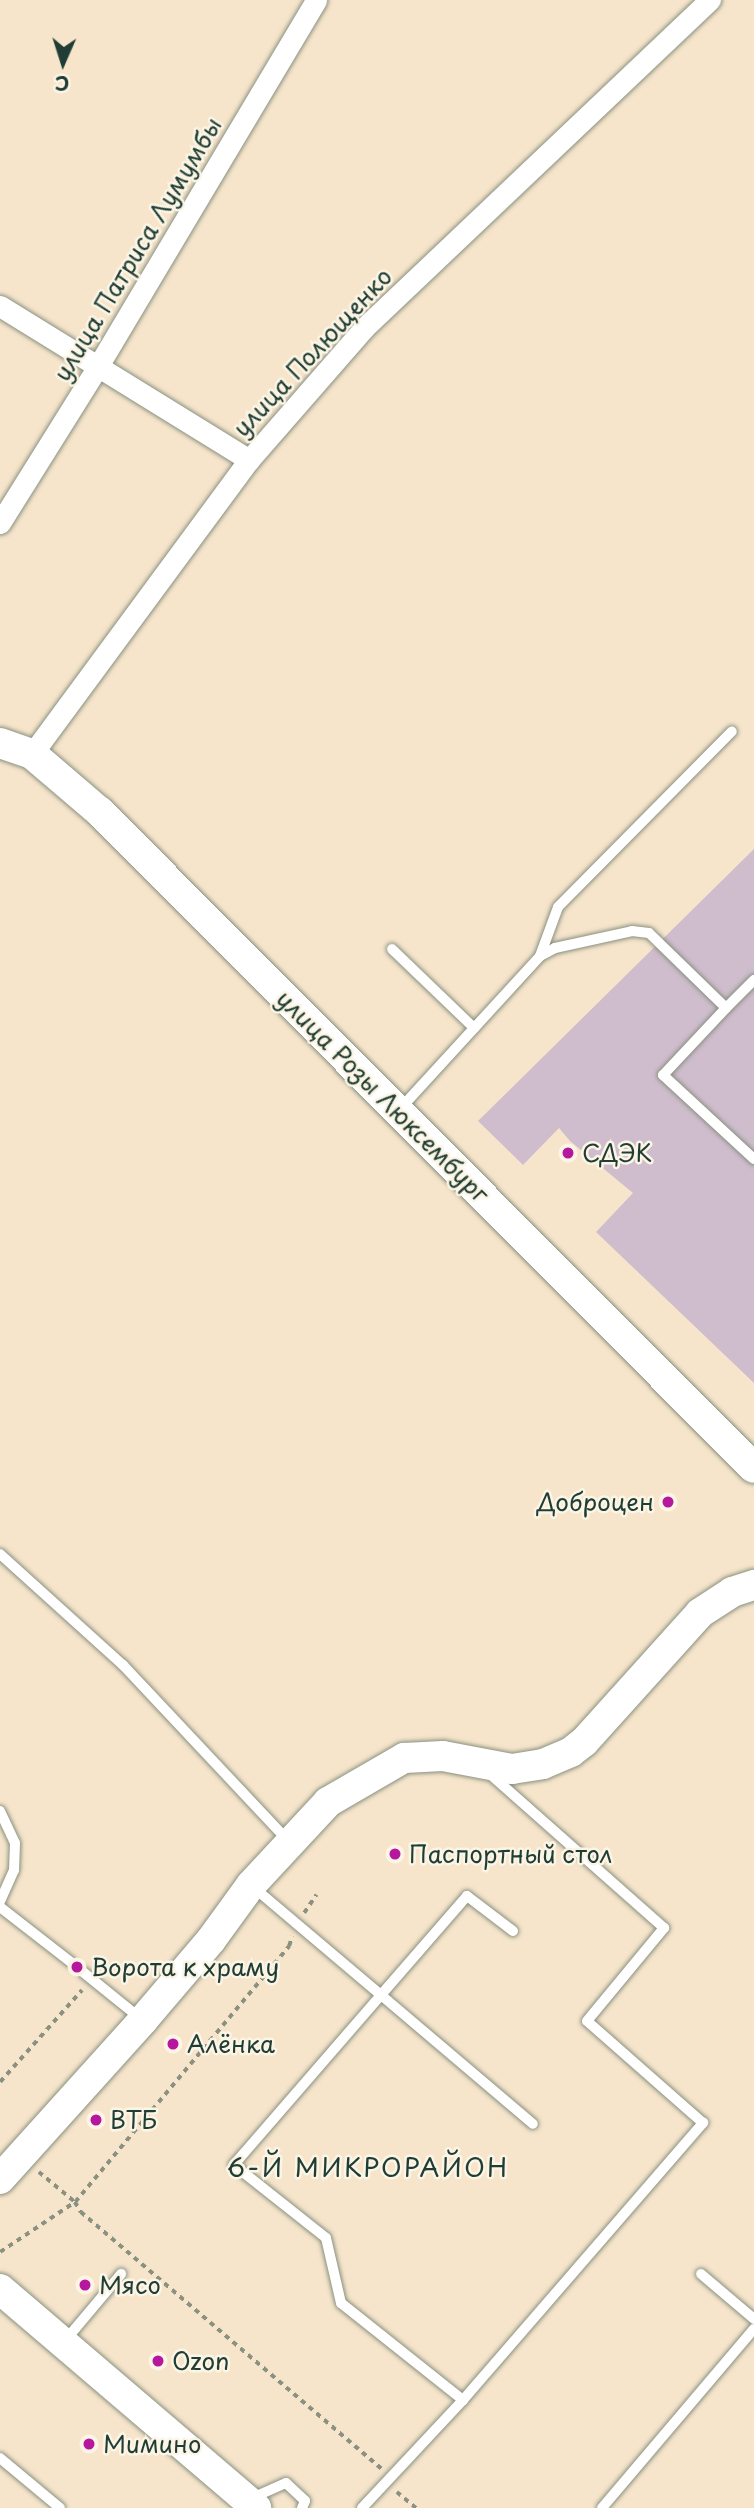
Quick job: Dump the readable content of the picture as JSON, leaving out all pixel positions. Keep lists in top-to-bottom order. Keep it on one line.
{"streets":{"main road":["улица Розы Люксембург"],"street":["улица Патриса Лумумбы","улица Полющенко"]},"crossings":[["улица Полющенко","улица Розы Люксембург"]],"districts":["6-Й МИКРОРАЙОН"],"places":["СДЭК","Доброцен","Паспортный стол","Ворота к храму","Алёнка","ВТБ","Мясо","Ozon","Мимино"],"north":"bottom"}
